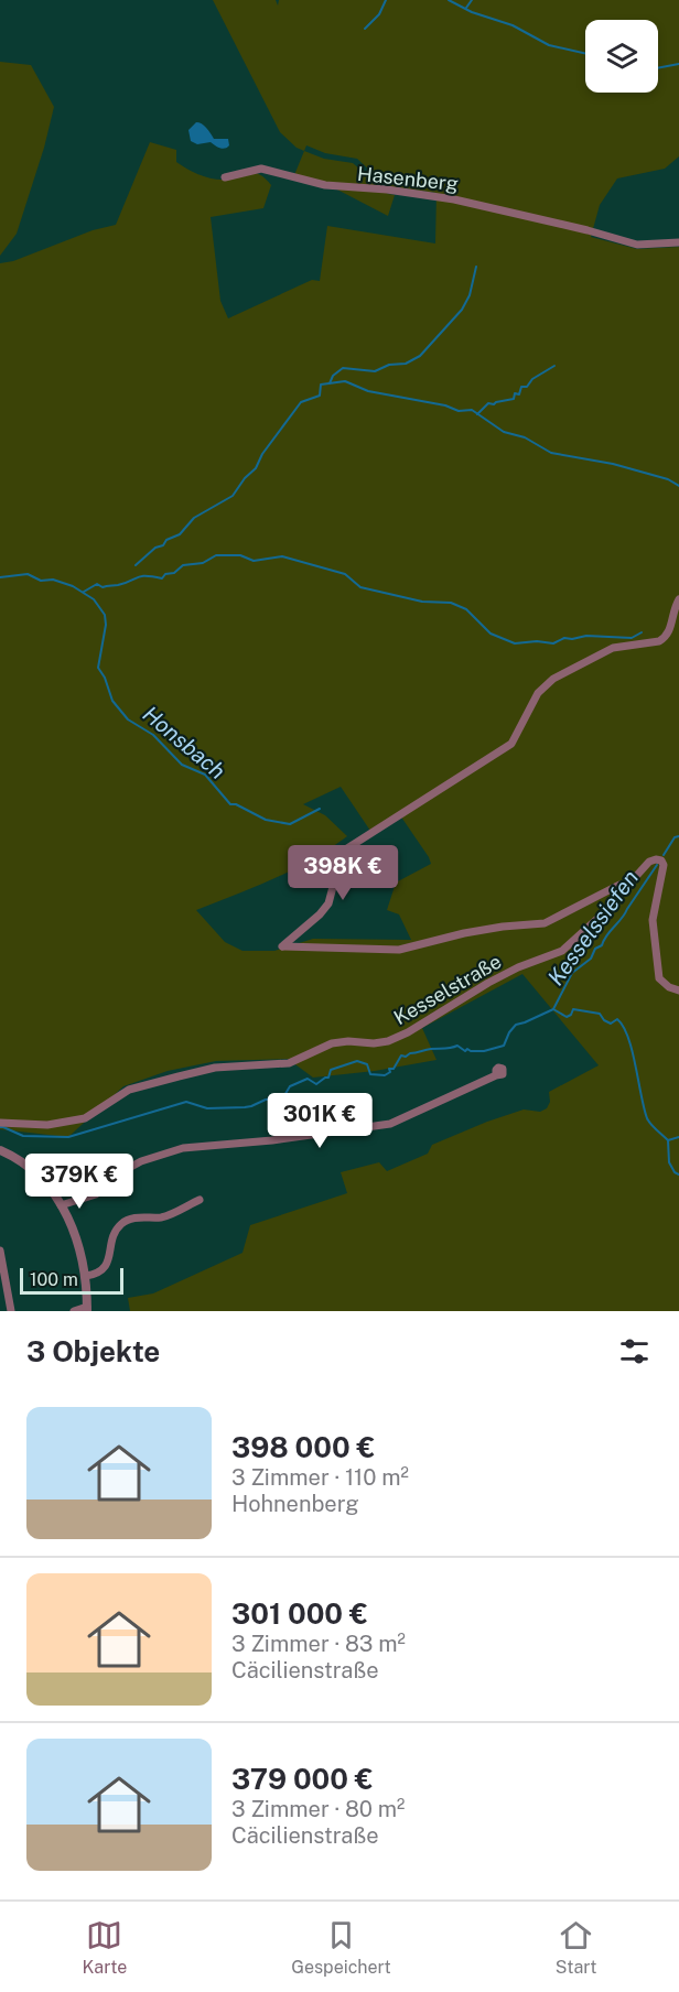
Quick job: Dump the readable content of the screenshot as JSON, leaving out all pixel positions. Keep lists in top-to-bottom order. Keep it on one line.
{"streets":{"street":["Hasenberg","Kesselstraße"]},"water":["Honsbach","Kesselssiefen"],"scale_bar":"100 m","page":{"price":["398K €","301K €","379K €"],"scale":"100 m","heading":"3 Objekte","list":[{"name":"398 000 €","note":"3 Zimmer · 110 m² · Hohnenberg"},{"name":"301 000 €","note":"3 Zimmer · 83 m² · Cäcilienstraße"},{"name":"379 000 €","note":"3 Zimmer · 80 m² · Cäcilienstraße"}],"tabs":["Karte","Gespeichert","Start"]}}
